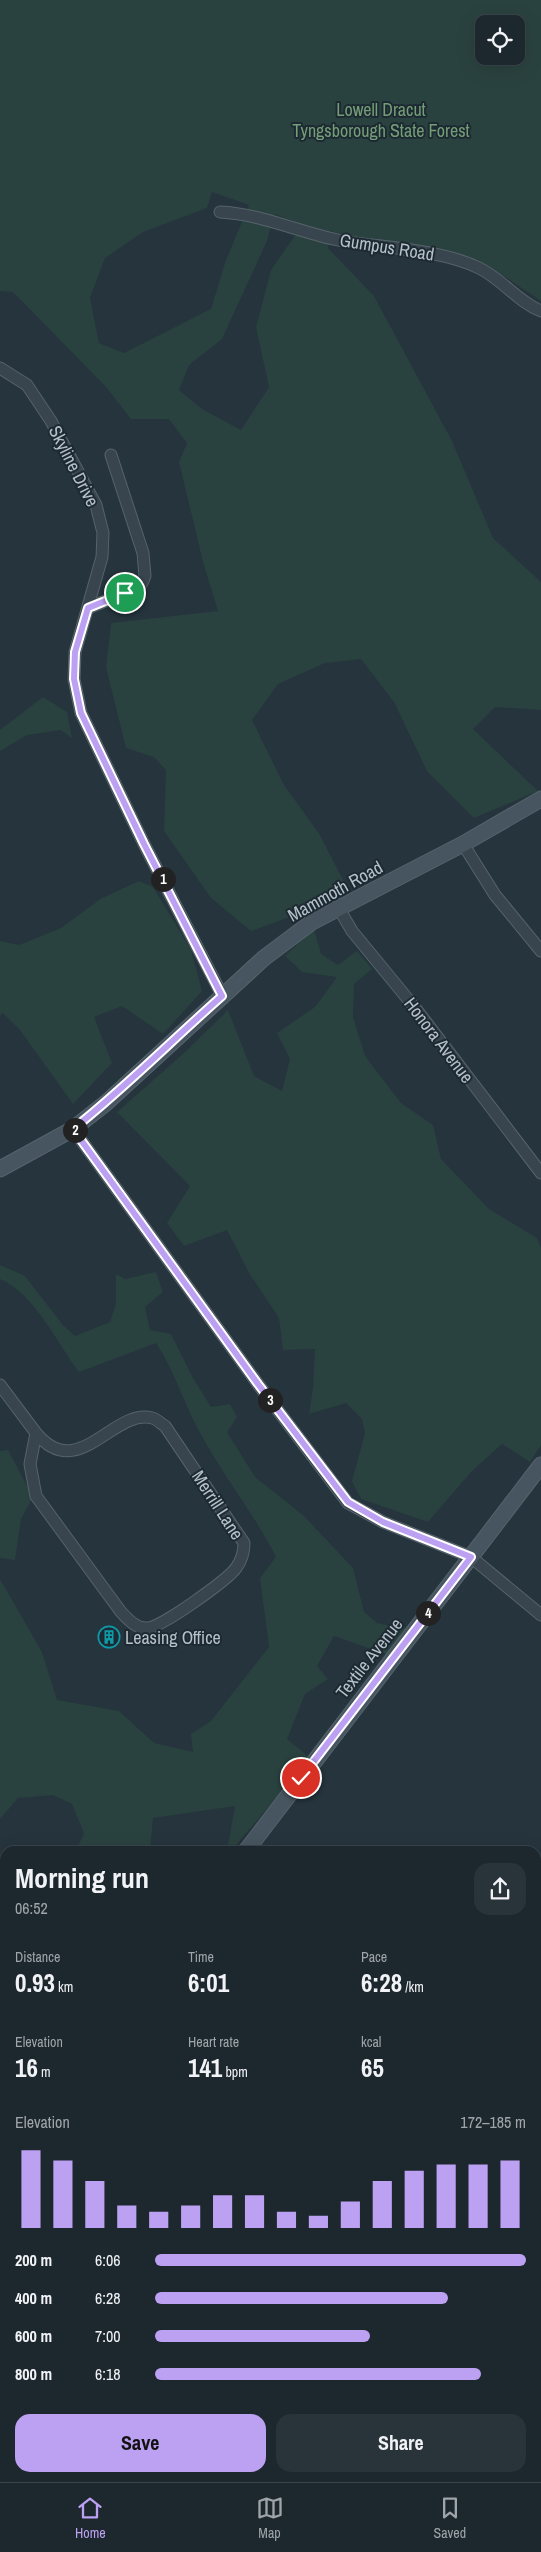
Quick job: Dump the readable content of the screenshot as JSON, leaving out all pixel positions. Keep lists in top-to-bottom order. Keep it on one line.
{"streets":{"main road":["Mammoth Road","Textile Avenue"],"street":["Gumpus Road","Skyline Drive","Honora Avenue","Merrill Lane"]},"crossings":[["Skyline Drive","Mammoth Road"],["Mammoth Road","Honora Avenue"]],"parks":["Lowell Dracut Tyngsborough State Forest"],"places":{"building":["Leasing Office"]},"page":{"pins":["1","2","3","4"],"heading":["Morning run","06:52"],"stats":[["Distance","0.93 km"],["Time","6:01"],["Pace","6:28 /km"],["Elevation","16 m"],["Heart rate","141 bpm"],["kcal","65"]],"chart":["Elevation","172–185 m"],"list":[{"name":"200 m","note":"6:06"},{"name":"400 m","note":"6:28"},{"name":"600 m","note":"7:00"},{"name":"800 m","note":"6:18"}],"buttons":["Save","Share"],"tabs":["Home","Map","Saved"]}}
